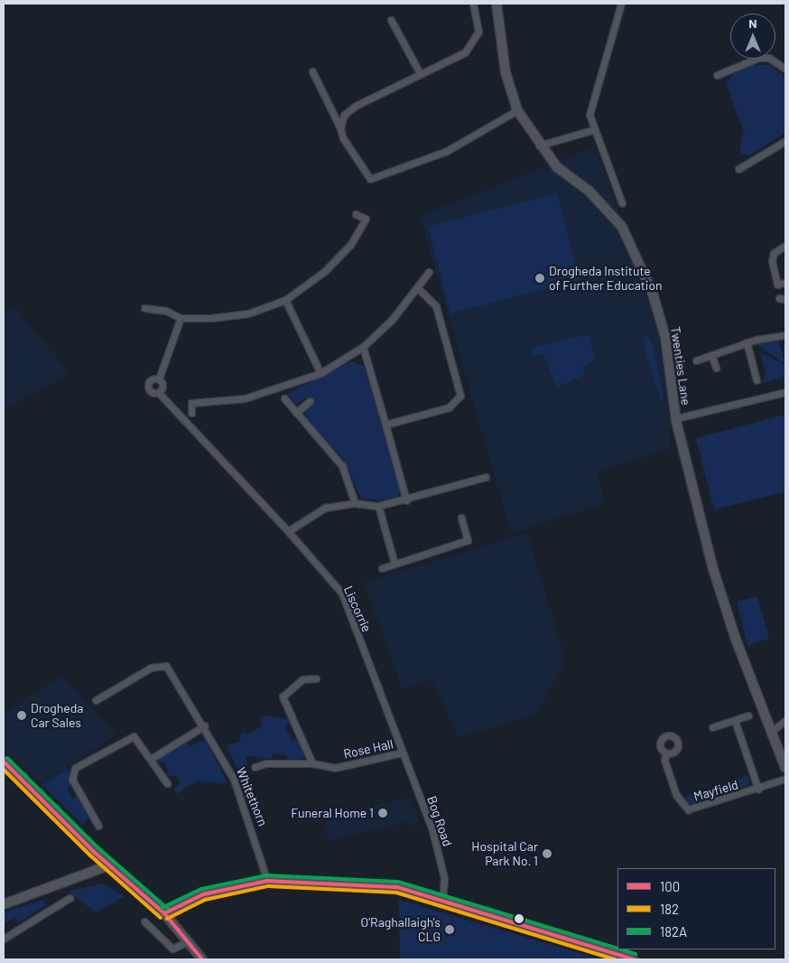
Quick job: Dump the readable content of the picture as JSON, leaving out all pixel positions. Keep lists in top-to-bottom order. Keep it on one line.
{"streets":{"street":["Twenties Lane","Liscorrie","Rose Hall","Mayfield","Whitethorn","Bog Road"]},"crossings":[["Liscorrie","Rose Hall"],["Liscorrie","Bog Road"],["Rose Hall","Bog Road"]],"places":["Drogheda Institute of Further Education","Drogheda Car Sales","Funeral Home 1","Hospital Car Park No. 1","O'Raghallaigh's CLG"],"lines":["transit line 182A","transit line 100","transit line 182"],"legend":["100","182","182A"],"north":"top"}
